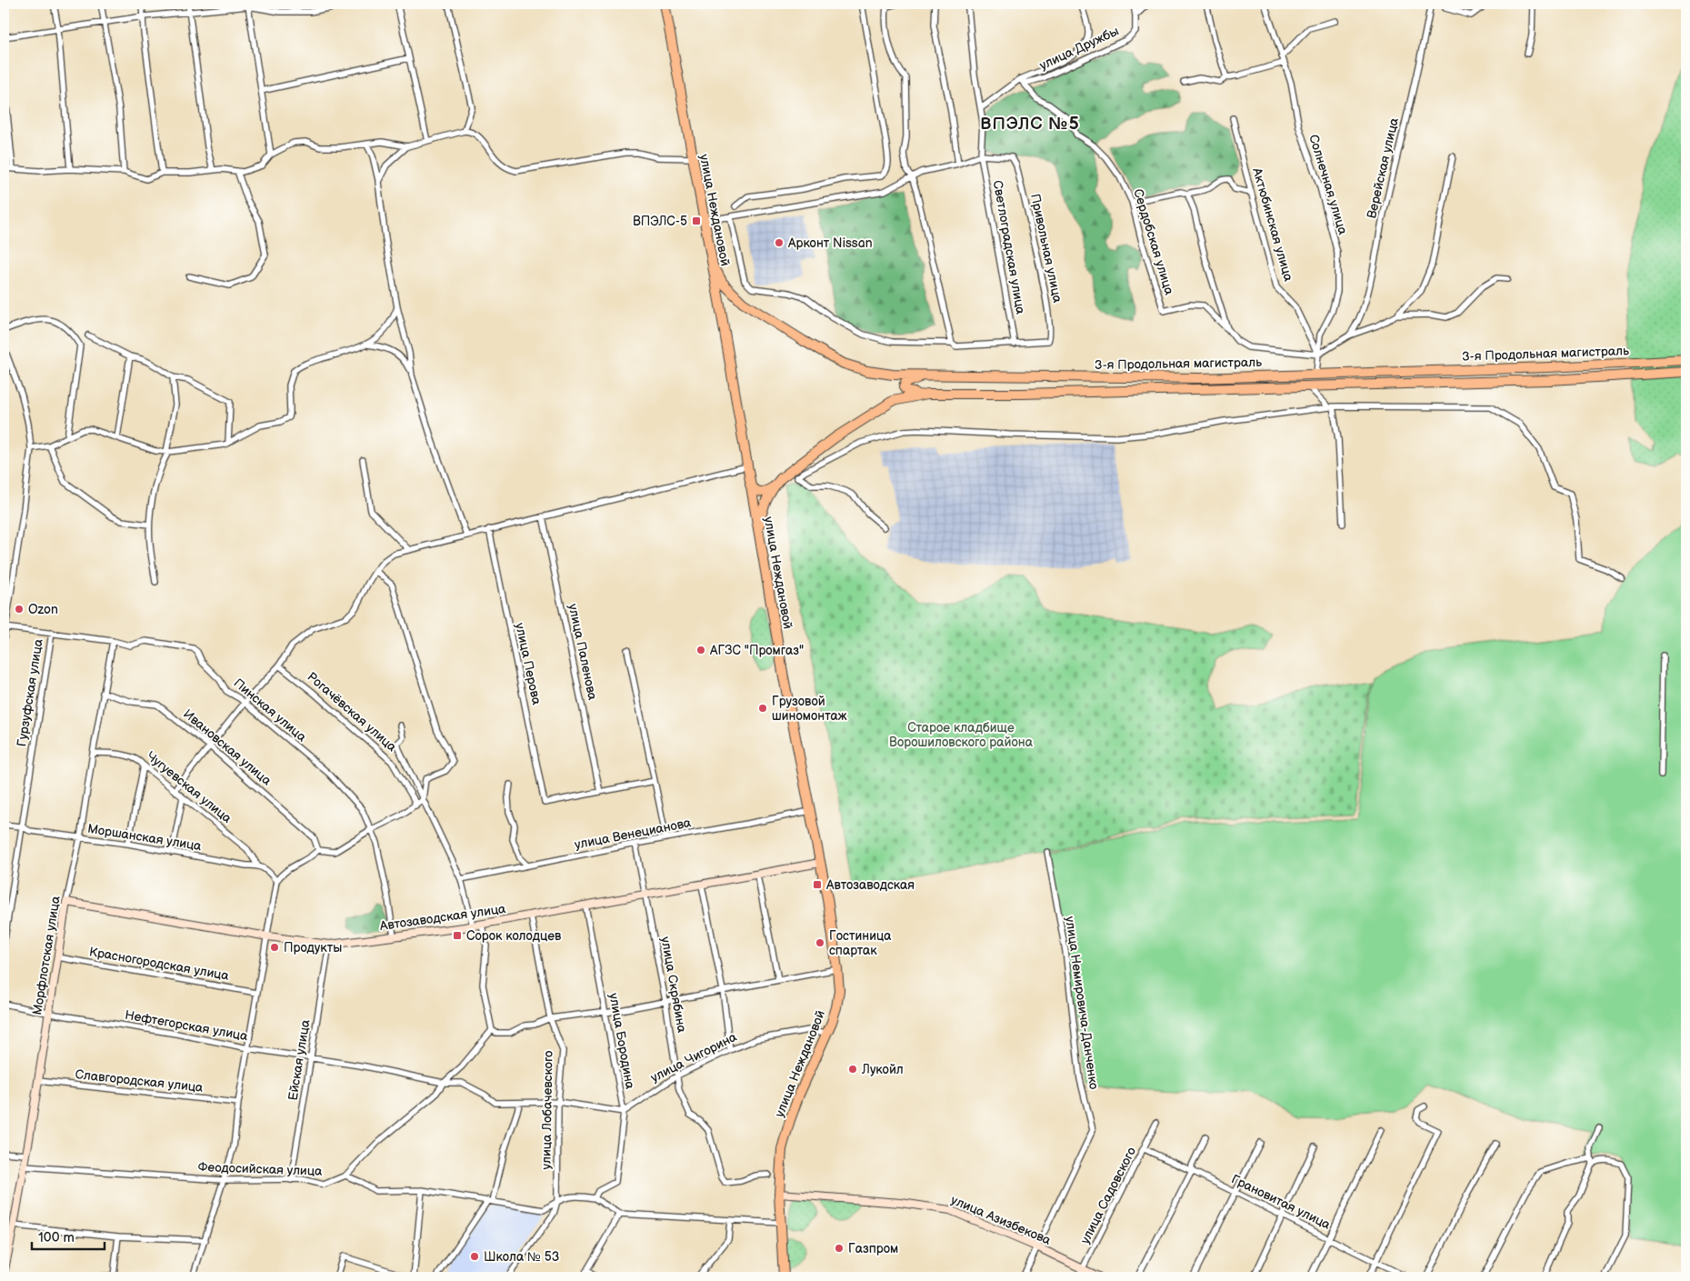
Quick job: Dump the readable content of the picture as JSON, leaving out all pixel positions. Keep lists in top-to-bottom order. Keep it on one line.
{"streets":{"highway":["улица Неждановой","3-я Продольная магистраль"],"street":["улица Дружбы","Верейская улица","Солнечная улица","Актюбинская улица","Сердобская улица","Светлоградская улица","Привольная улица","улица Паленова","улица Перова","Гурзуфская улица","Пинская улица","Рогачёвская улица","Ивановская улица","Чугуевская улица","улица Венецианова","Моршанская улица","Автозаводская улица","Морфлотская улица","Красногородская улица","улица Скрябина","улица Немировича-Данченко","Нефтегорская улица","улица Бородина","улица Чигорина","Ейская улица","Славгородская улица","улица Лобачевского","Феодосийская улица","улица Садовского","Грановитая улица","улица Азизбекова"]},"crossings":[["улица Дружбы","Сердобская улица"],["Солнечная улица","Актюбинская улица"],["Солнечная улица","3-я Продольная магистраль"],["улица Неждановой","3-я Продольная магистраль"],["улица Неждановой","улица Венецианова"],["улица Неждановой","Автозаводская улица"],["улица Неждановой","улица Чигорина"],["улица Неждановой","улица Азизбекова"],["Светлоградская улица","Привольная улица"],["улица Паленова","улица Перова"],["Гурзуфская улица","Пинская улица"],["Гурзуфская улица","Моршанская улица"],["Пинская улица","Автозаводская улица"],["Пинская улица","Морфлотская улица"],["Ивановская улица","Морфлотская улица"],["Чугуевская улица","Моршанская улица"],["Чугуевская улица","Морфлотская улица"],["улица Венецианова","улица Скрябина"],["Моршанская улица","Морфлотская улица"],["Автозаводская улица","Морфлотская улица"],["Автозаводская улица","улица Скрябина"],["Автозаводская улица","улица Бородина"],["Автозаводская улица","Ейская улица"],["Автозаводская улица","улица Лобачевского"],["Морфлотская улица","Красногородская улица"],["Морфлотская улица","Нефтегорская улица"],["Морфлотская улица","Славгородская улица"],["Морфлотская улица","Феодосийская улица"],["улица Скрябина","улица Чигорина"],["улица Немировича-Данченко","улица Азизбекова"],["Нефтегорская улица","Ейская улица"],["улица Бородина","улица Чигорина"],["Ейская улица","Феодосийская улица"],["улица Садовского","Грановитая улица"],["улица Садовского","улица Азизбекова"]],"districts":["ВПЭЛС №5"],"parks":["Старое кладбище Ворошиловского района"],"places":{"transit":["ВПЭЛС-5","Автозаводская","Сорок колодцев"],"other":["Арконт Nissan","Ozon","АГЗС \"Промгаз\"","Грузовой шиномонтаж","Гостиница спартак","Продукты","Лукойл","Газпром","Школа № 53"]},"scale_bar":"100 m"}
